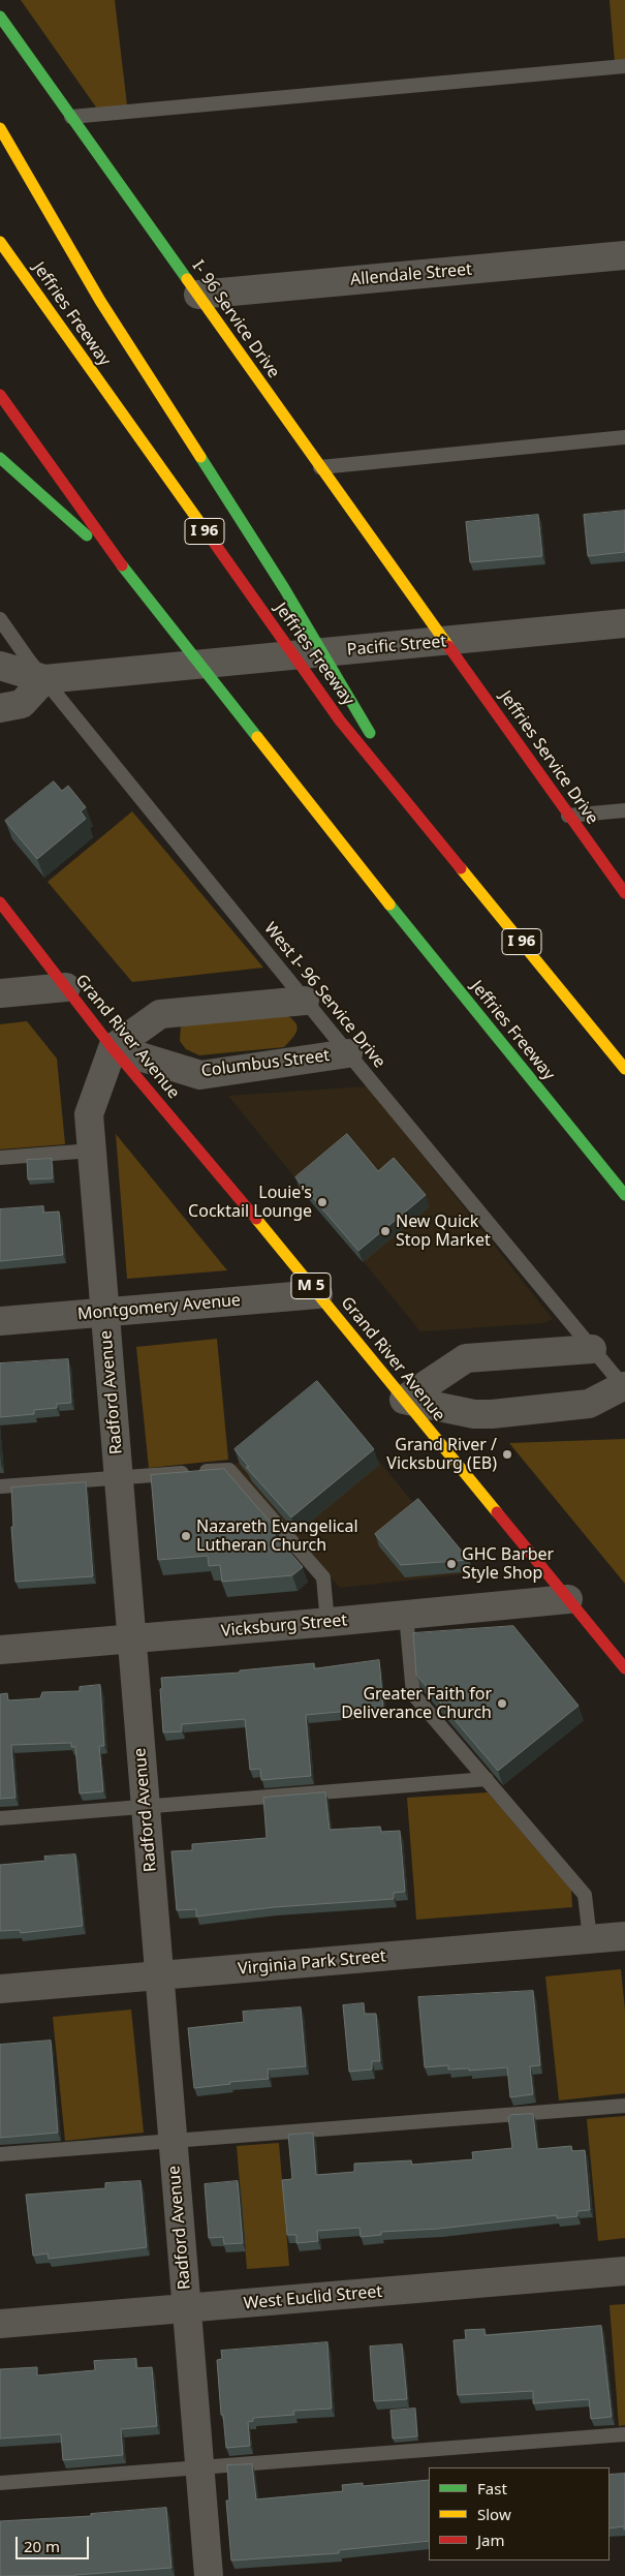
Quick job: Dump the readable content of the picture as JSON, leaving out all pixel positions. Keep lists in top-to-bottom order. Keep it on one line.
{"streets":{"main road":["Jeffries Freeway","I- 96 Service Drive","I 96","Jeffries Service Drive","Grand River Avenue","M 5"],"street":["Allendale Street","Pacific Street","Columbus Street","Montgomery Avenue","Radford Avenue","Vicksburg Street","Virginia Park Street","West Euclid Street"],"lane":["West I- 96 Service Drive"]},"crossings":[["Allendale Street","I- 96 Service Drive"],["I- 96 Service Drive","Pacific Street"],["I- 96 Service Drive","Jeffries Service Drive"],["Pacific Street","Jeffries Service Drive"],["Pacific Street","West I- 96 Service Drive"],["West I- 96 Service Drive","Columbus Street"],["Grand River Avenue","Columbus Street"],["Grand River Avenue","Montgomery Avenue"],["Grand River Avenue","Radford Avenue"],["Grand River Avenue","Vicksburg Street"],["Columbus Street","Radford Avenue"],["Montgomery Avenue","Radford Avenue"],["Radford Avenue","Vicksburg Street"],["Radford Avenue","Virginia Park Street"],["Radford Avenue","West Euclid Street"]],"places":["Louie's Cocktail Lounge","New Quick Stop Market","Grand River / Vicksburg (EB)","Nazareth Evangelical Lutheran Church","GHC Barber Style Shop","Greater Faith for Deliverance Church"],"legend":["Fast","Slow","Jam"],"scale_bar":"20 m"}
